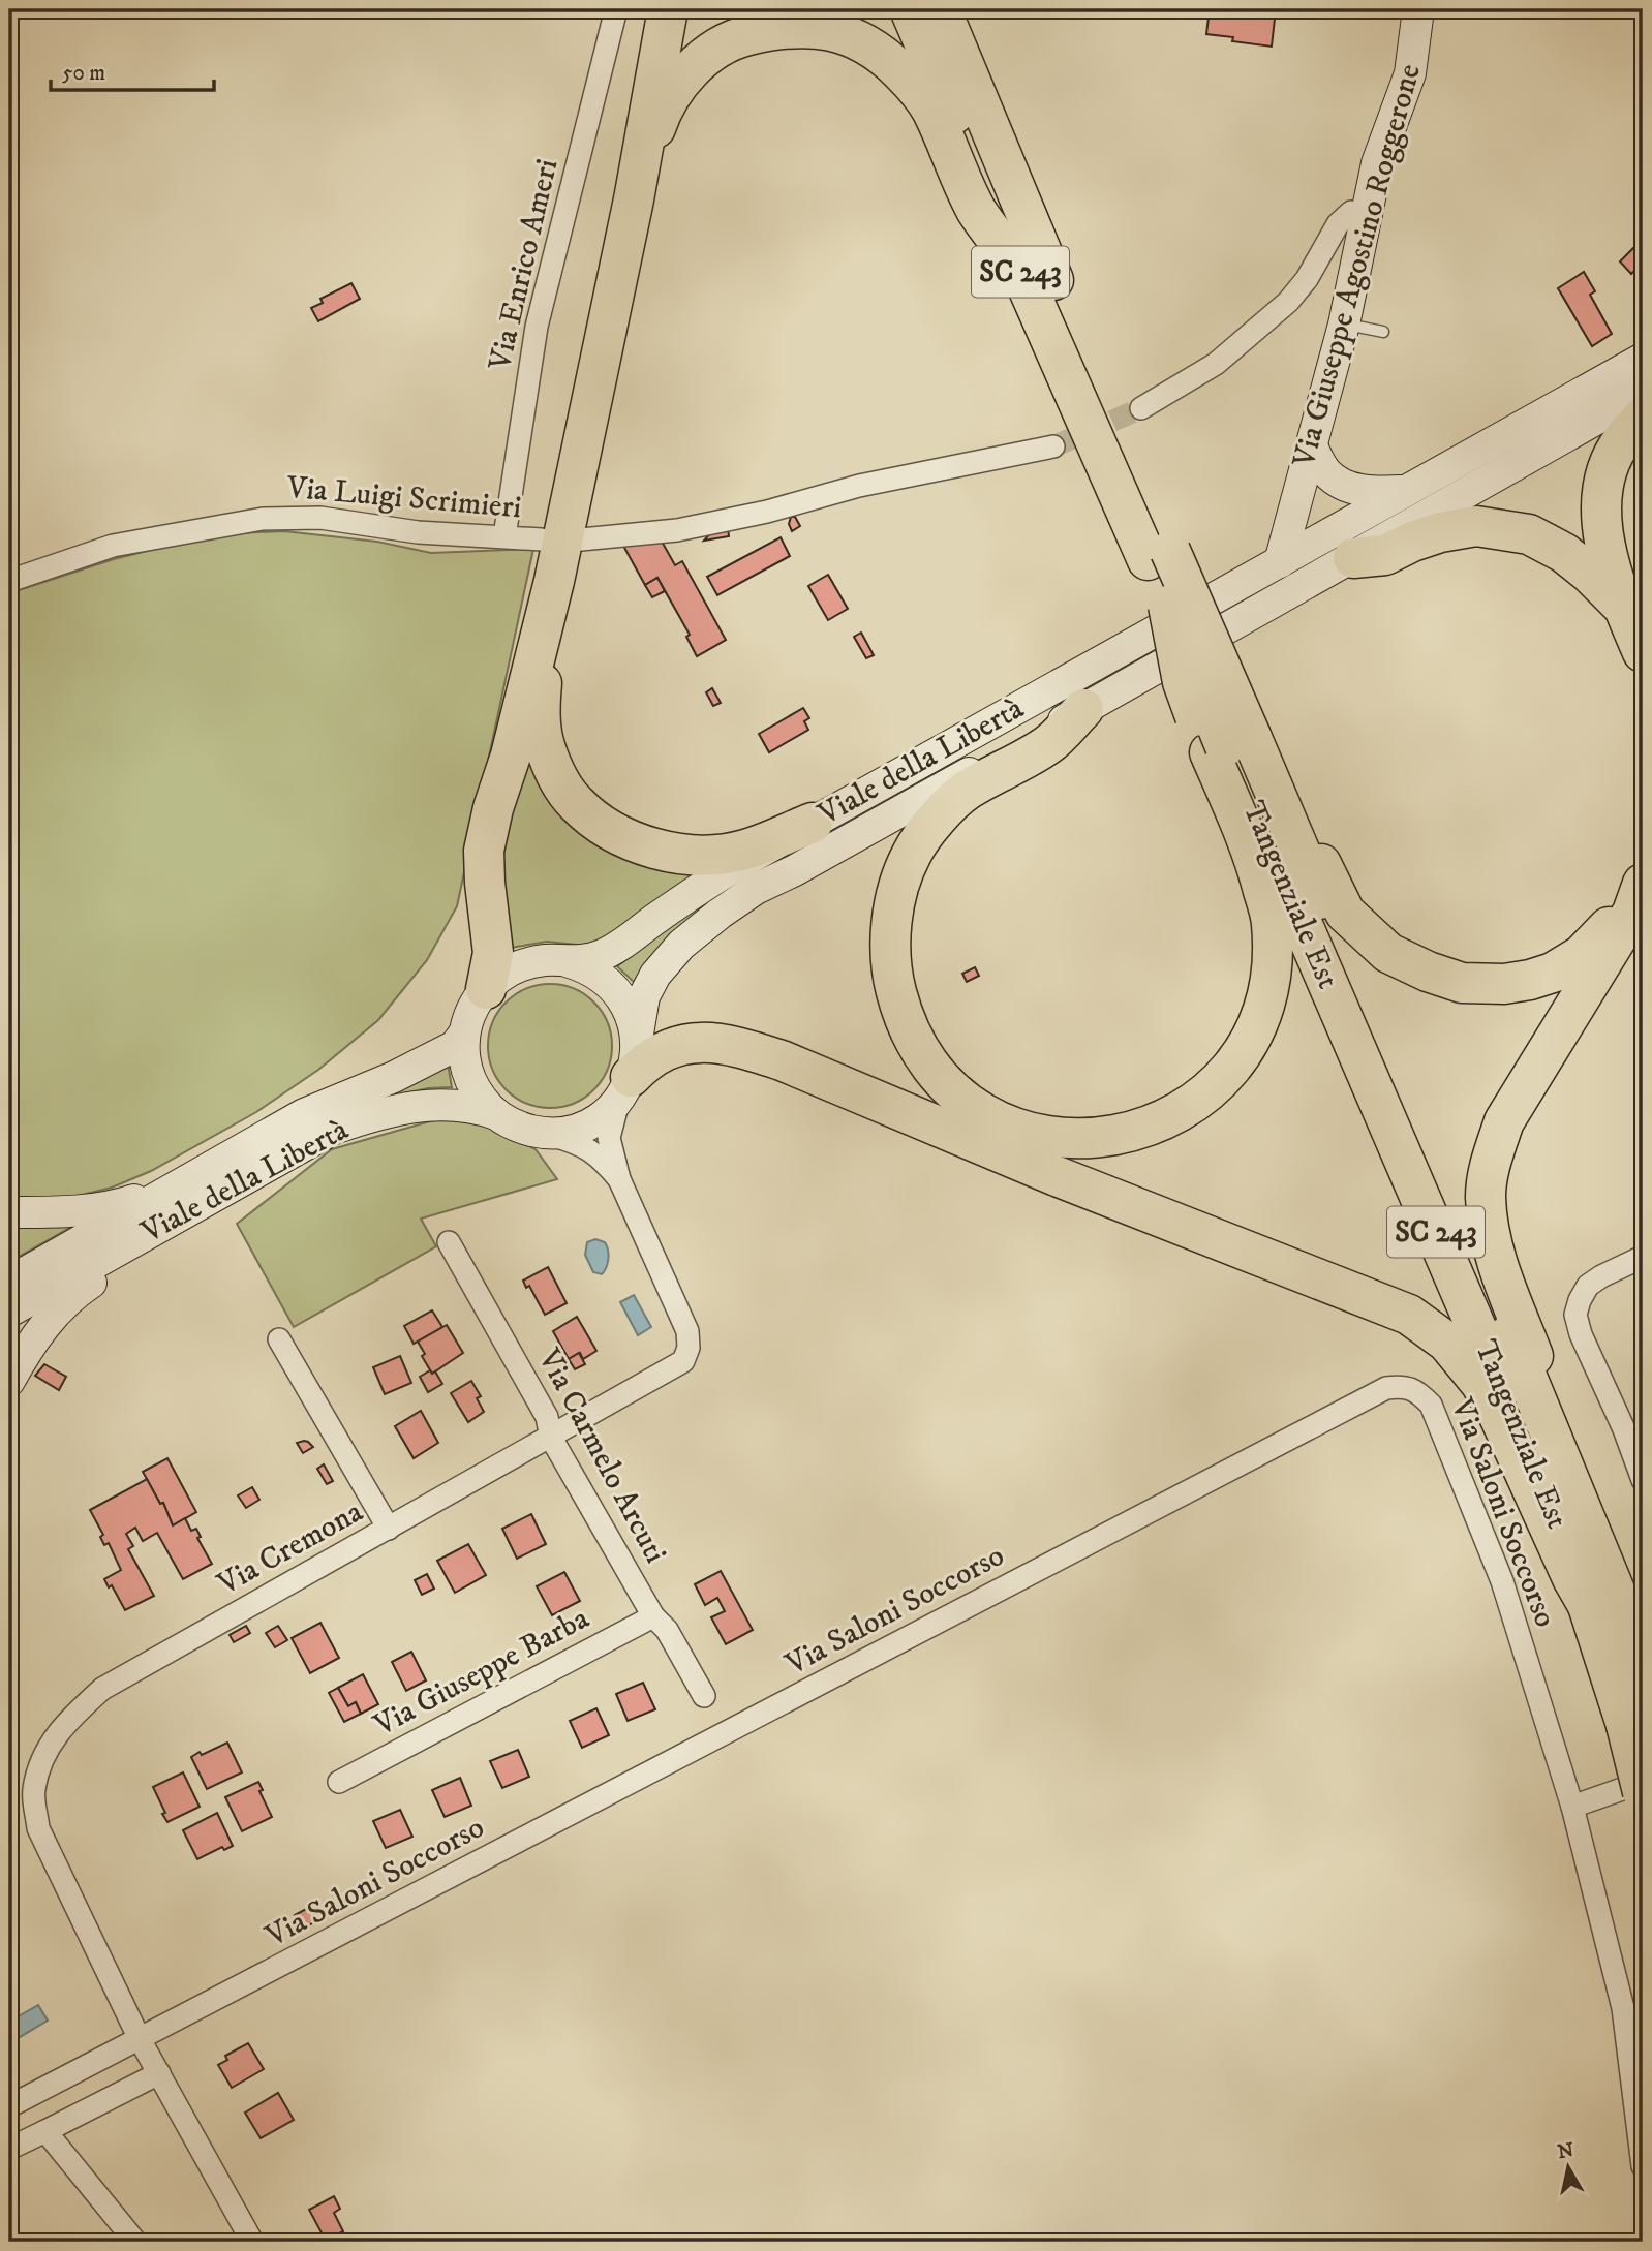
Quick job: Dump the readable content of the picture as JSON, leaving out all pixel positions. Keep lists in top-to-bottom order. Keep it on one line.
{"streets":{"highway":["SC 243","Tangenziale Est"],"main road":["Via Giuseppe Agostino Roggerone","Viale della Libertà"],"street":["Via Enrico Ameri","Via Luigi Scrimieri","Via Carmelo Arcuti","Via Saloni Soccorso","Via Cremona","Via Giuseppe Barba"]},"crossings":[["Via Enrico Ameri","Via Luigi Scrimieri"],["Via Giuseppe Agostino Roggerone","Viale della Libertà"],["Viale della Libertà","Via Cremona"],["Via Carmelo Arcuti","Via Cremona"],["Via Carmelo Arcuti","Via Giuseppe Barba"],["Via Saloni Soccorso","Via Cremona"]],"scale_bar":"50 m","north":"top"}
